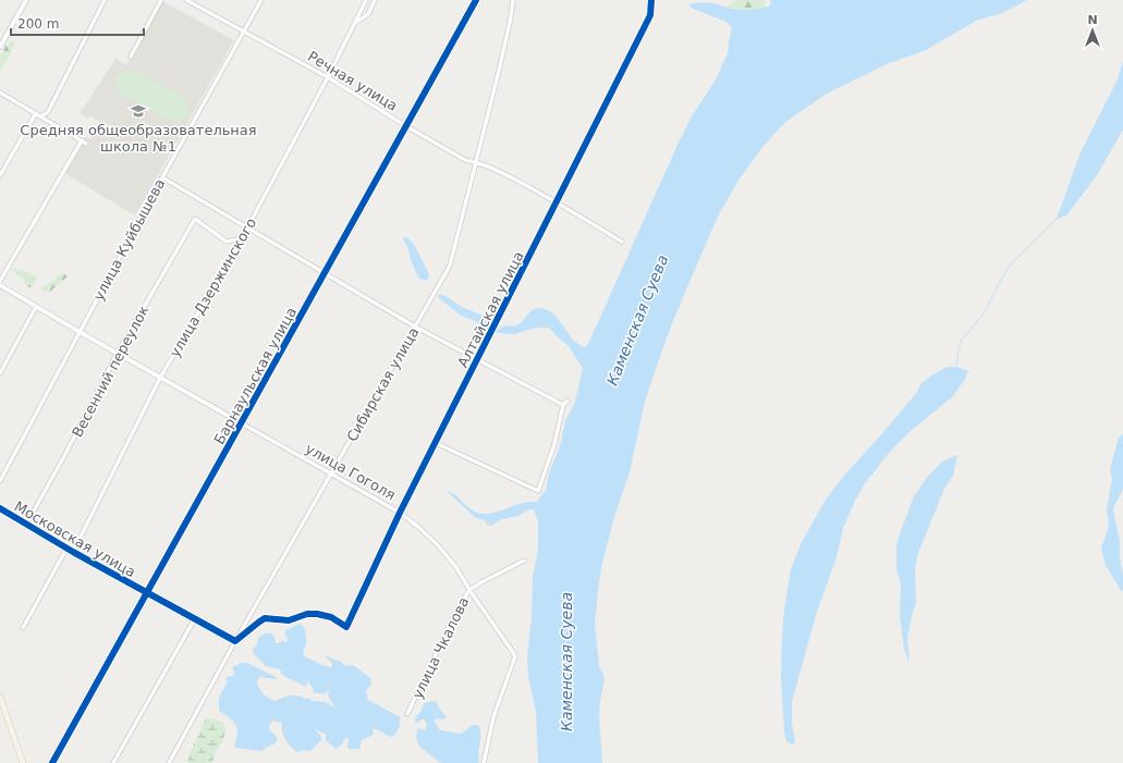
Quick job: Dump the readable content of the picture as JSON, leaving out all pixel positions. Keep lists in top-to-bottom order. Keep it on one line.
{"streets":{"street":["Речная улица","улица Куйбышева","улица Дзержинского","Алтайская улица","Весенний переулок","Барнаульская улица","Сибирская улица","улица Гоголя","Московская улица","улица Чкалова"]},"crossings":[["Речная улица","улица Куйбышева"],["Речная улица","улица Дзержинского"],["Речная улица","Алтайская улица"],["Речная улица","Барнаульская улица"],["Речная улица","Сибирская улица"],["улица Куйбышева","улица Гоголя"],["улица Дзержинского","Весенний переулок"],["улица Дзержинского","улица Гоголя"],["улица Дзержинского","Московская улица"],["Алтайская улица","Сибирская улица"],["Алтайская улица","улица Гоголя"],["Алтайская улица","Московская улица"],["Весенний переулок","улица Гоголя"],["Весенний переулок","Московская улица"],["Барнаульская улица","улица Гоголя"],["Барнаульская улица","Московская улица"],["Сибирская улица","улица Гоголя"],["Сибирская улица","Московская улица"],["улица Гоголя","улица Чкалова"]],"water":["Каменская Суева"],"places":{"school or university":["Средняя общеобразовательная школа №1"]},"scale_bar":"200 m","north":"top"}
